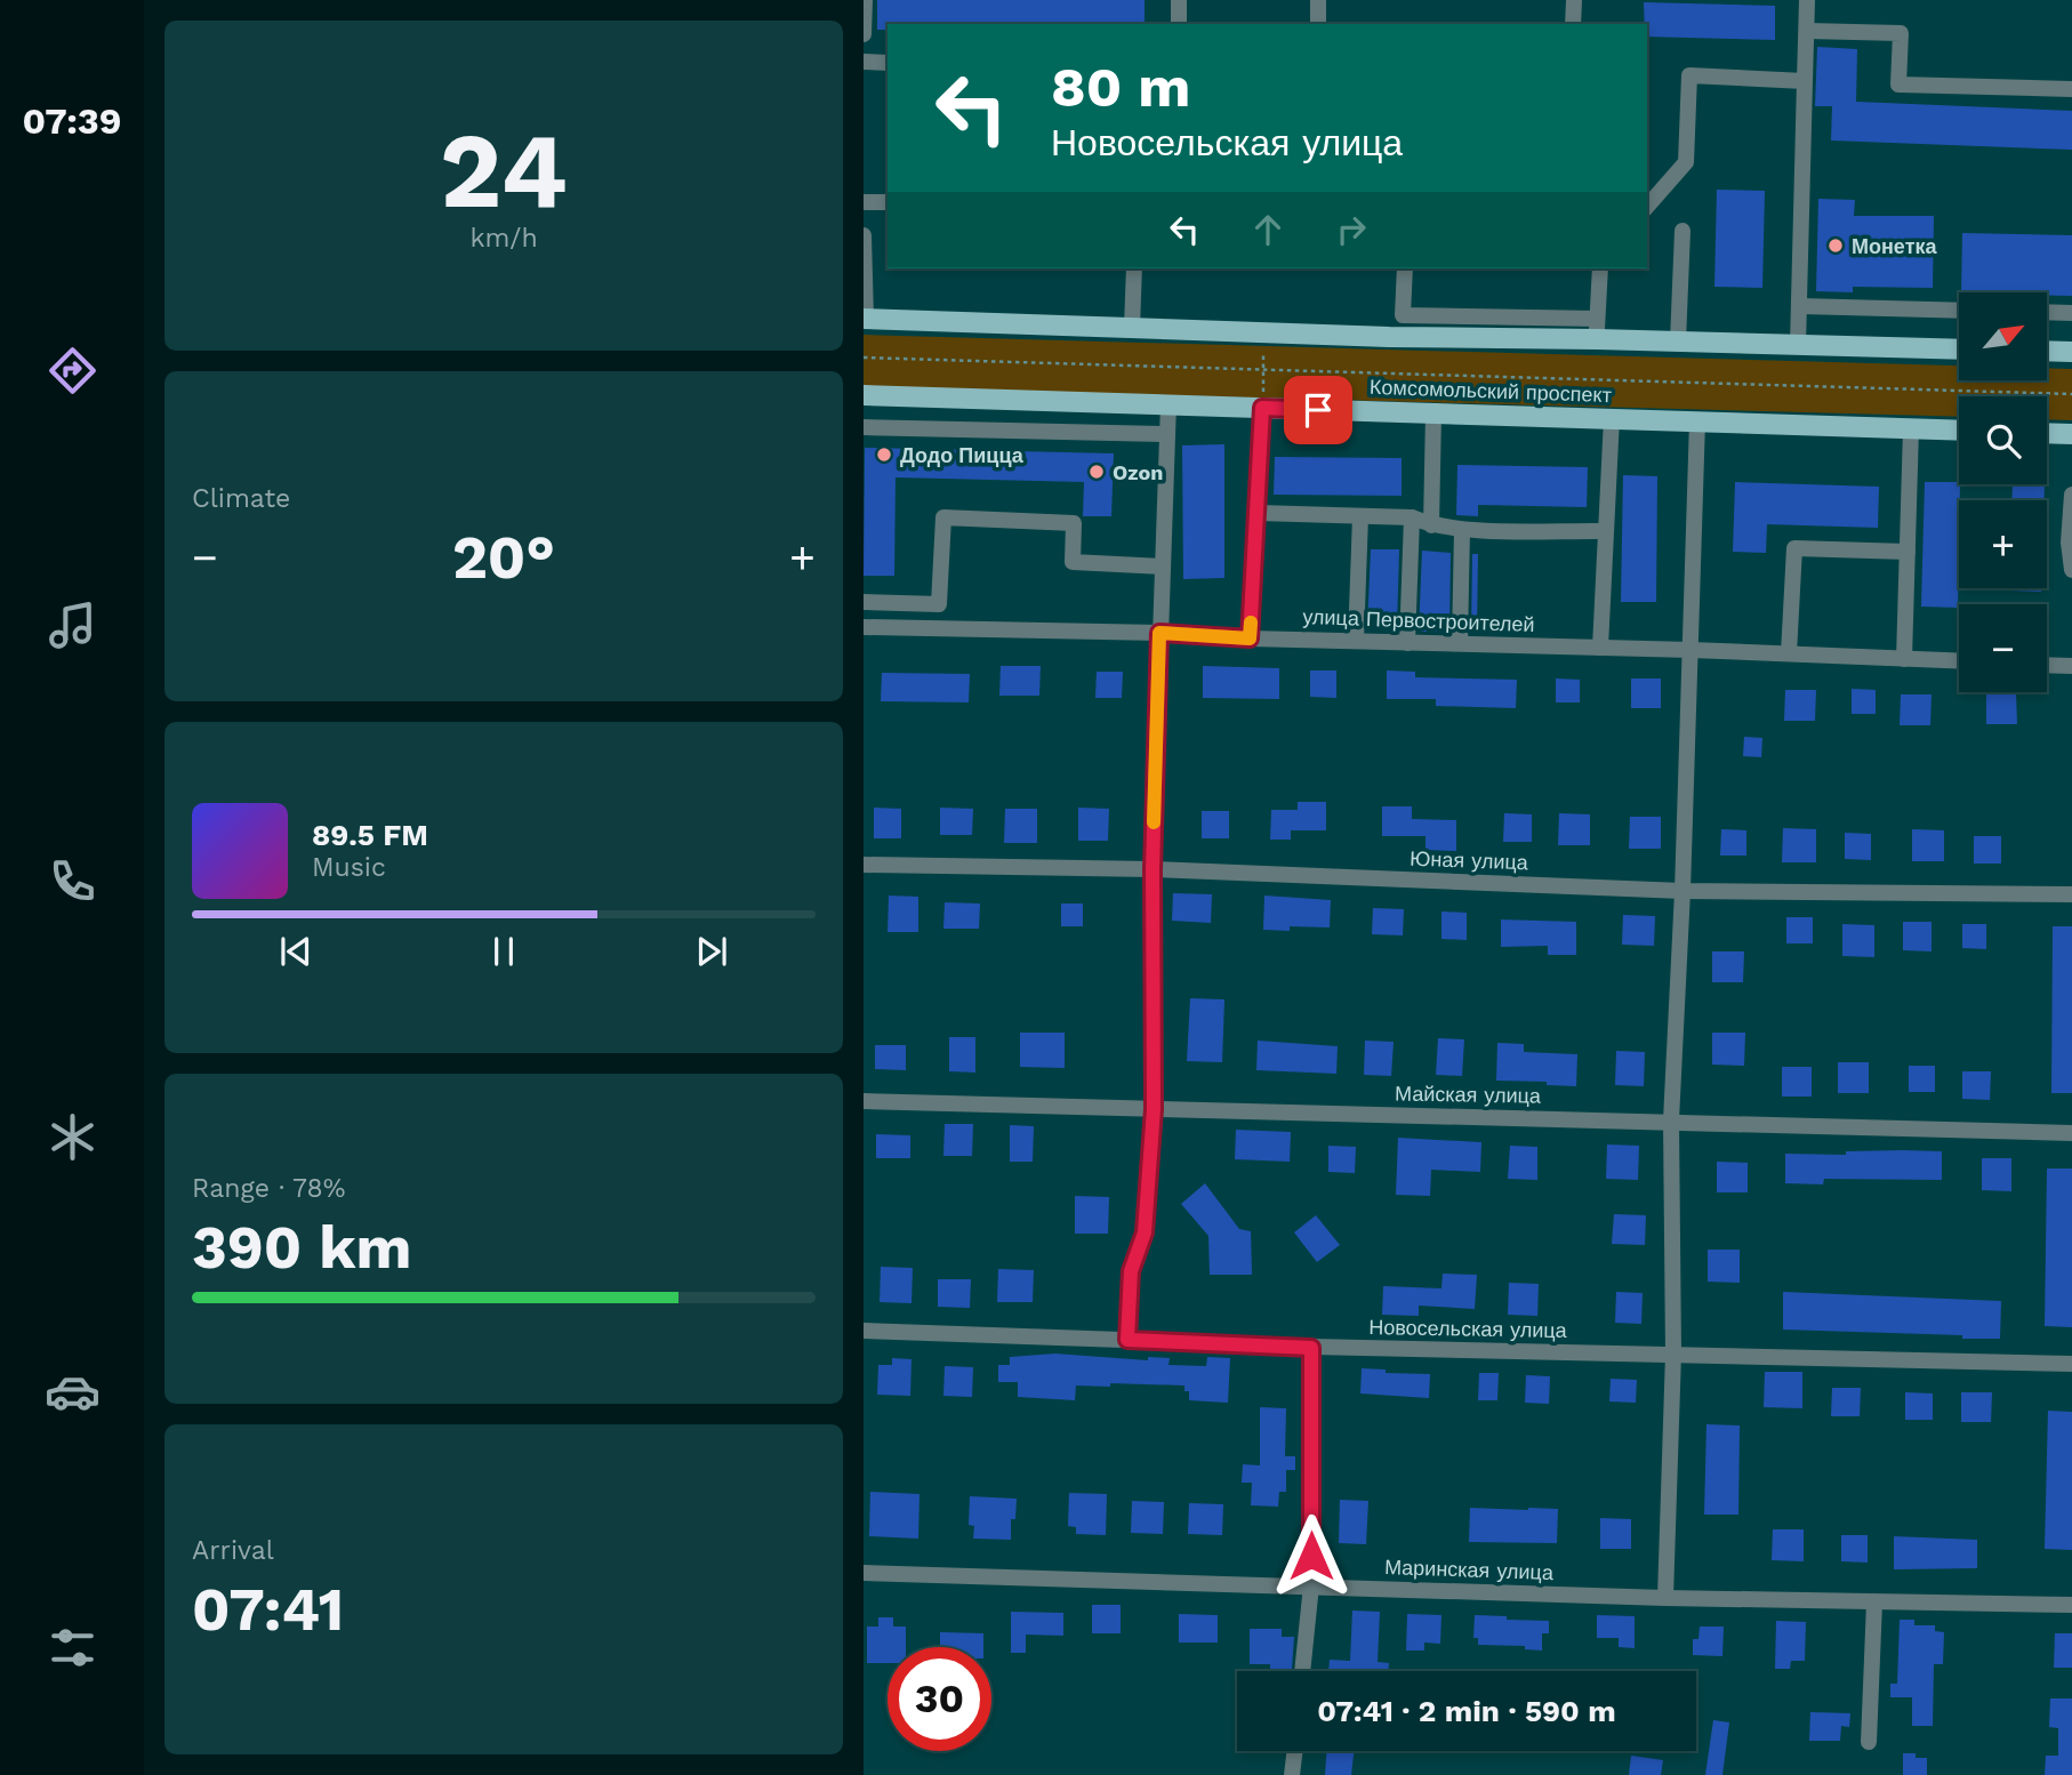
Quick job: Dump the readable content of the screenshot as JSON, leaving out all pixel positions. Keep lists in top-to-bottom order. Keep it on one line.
{"streets":{"main road":["Комсомольский проспект"],"street":["улица Первостроителей","Юная улица","Майская улица","Новосельская улица","Маринская улица"]},"places":["Монетка","Додо Пицца","Ozon"],"north":"top right","page":{"tabs":"07:39","tile":[["24","km/h"],"Climate",["Range · 78%","390 km"],["Arrival","07:41"]],"turn":["80 m","Новосельская улица"],"map_buttons":["+","−"],"heat":["−","20°","+"],"song":["89.5 FM","Music"],"limit":"30","trip":"07:41 · 2 min · 590 m"}}
